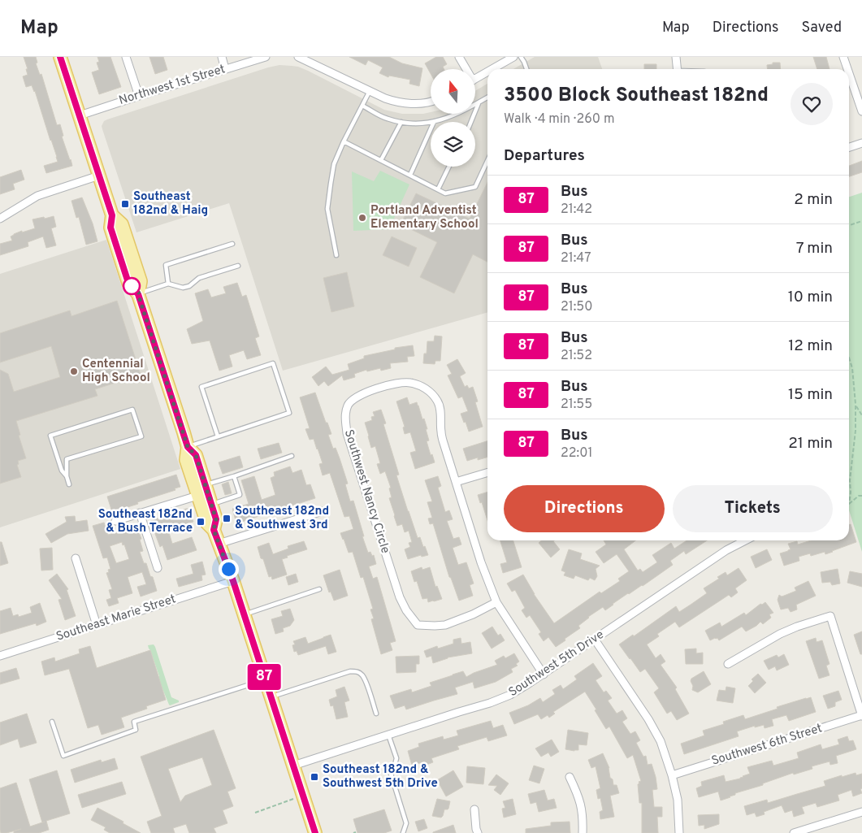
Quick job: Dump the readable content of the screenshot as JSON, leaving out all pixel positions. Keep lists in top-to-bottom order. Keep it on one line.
{"streets":{"street":["Northwest 1st Street","Southwest Nancy Circle","Southeast Marie Street","Southwest 5th Drive","Southwest 6th Street"]},"places":{"transit":["Southeast 182nd & Haig","Southeast 182nd & Southwest 3rd","Southeast 182nd & Bush Terrace","Southeast 182nd & Southwest 5th Drive"],"other":["Portland Adventist Elementary School","Centennial High School"]},"lines":["bus line 87"],"north":"top","page":{"header":"Map","nav":["Map","Directions","Saved"],"on_map":"87","heading":[["3500 Block Southeast 182nd","Walk · 4 min · 260 m"],"Departures"],"list":[{"mark":"87","name":"Bus","note":"21:42","value":"2 min"},{"mark":"87","name":"Bus","note":"21:47","value":"7 min"},{"mark":"87","name":"Bus","note":"21:50","value":"10 min"},{"mark":"87","name":"Bus","note":"21:52","value":"12 min"},{"mark":"87","name":"Bus","note":"21:55","value":"15 min"},{"mark":"87","name":"Bus","note":"22:01","value":"21 min"}],"buttons":["Directions","Tickets"]}}
